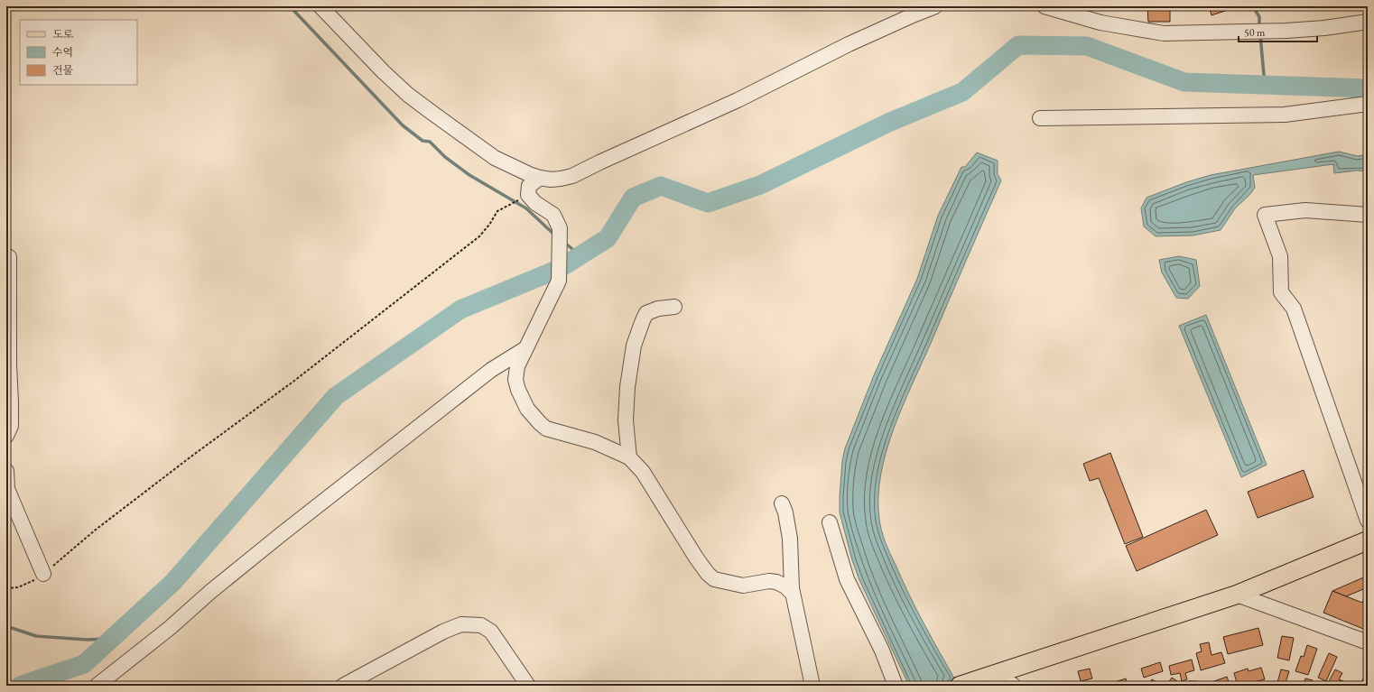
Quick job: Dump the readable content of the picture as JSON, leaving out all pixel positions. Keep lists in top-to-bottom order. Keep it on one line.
{"legend":["도로","수역","건물"],"scale_bar":"50 m"}
